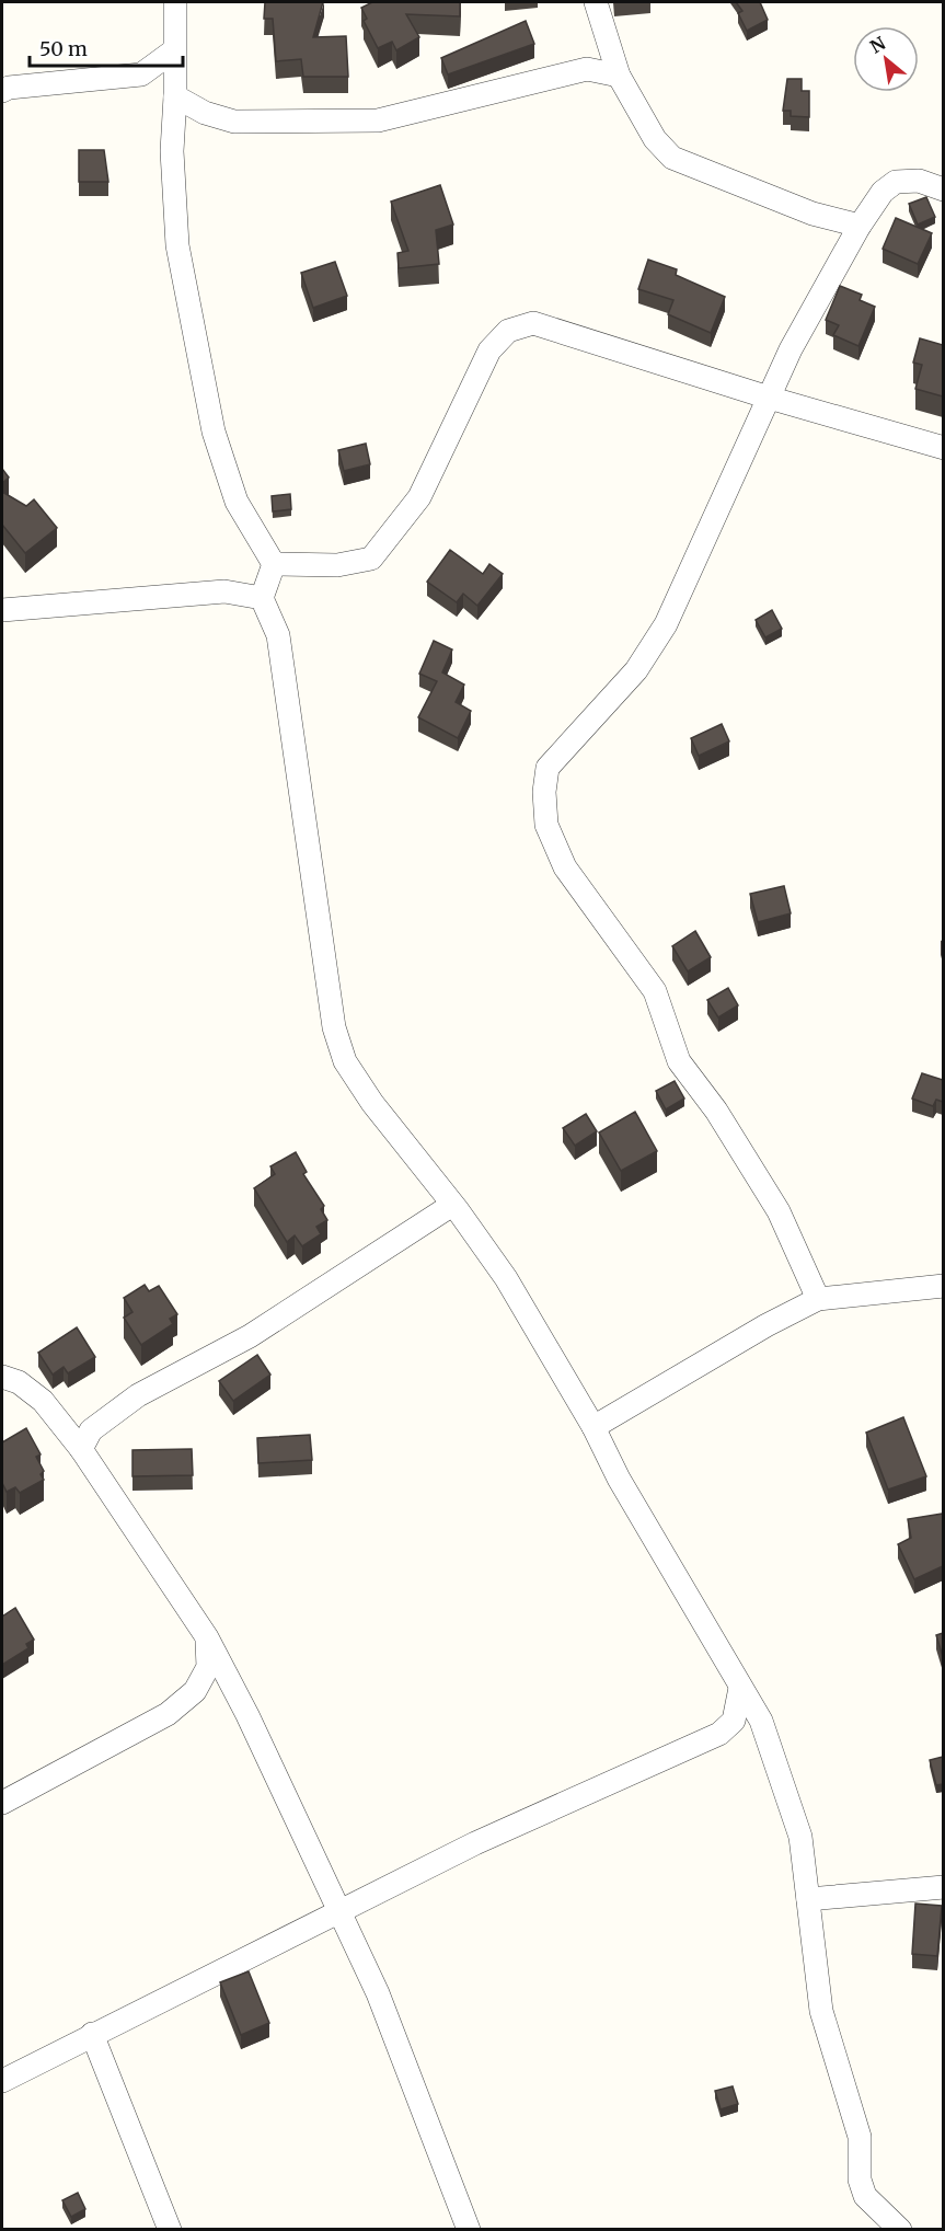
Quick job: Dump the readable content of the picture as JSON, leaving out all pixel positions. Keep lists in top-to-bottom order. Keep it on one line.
{"scale_bar":"50 m","north":"top left"}
